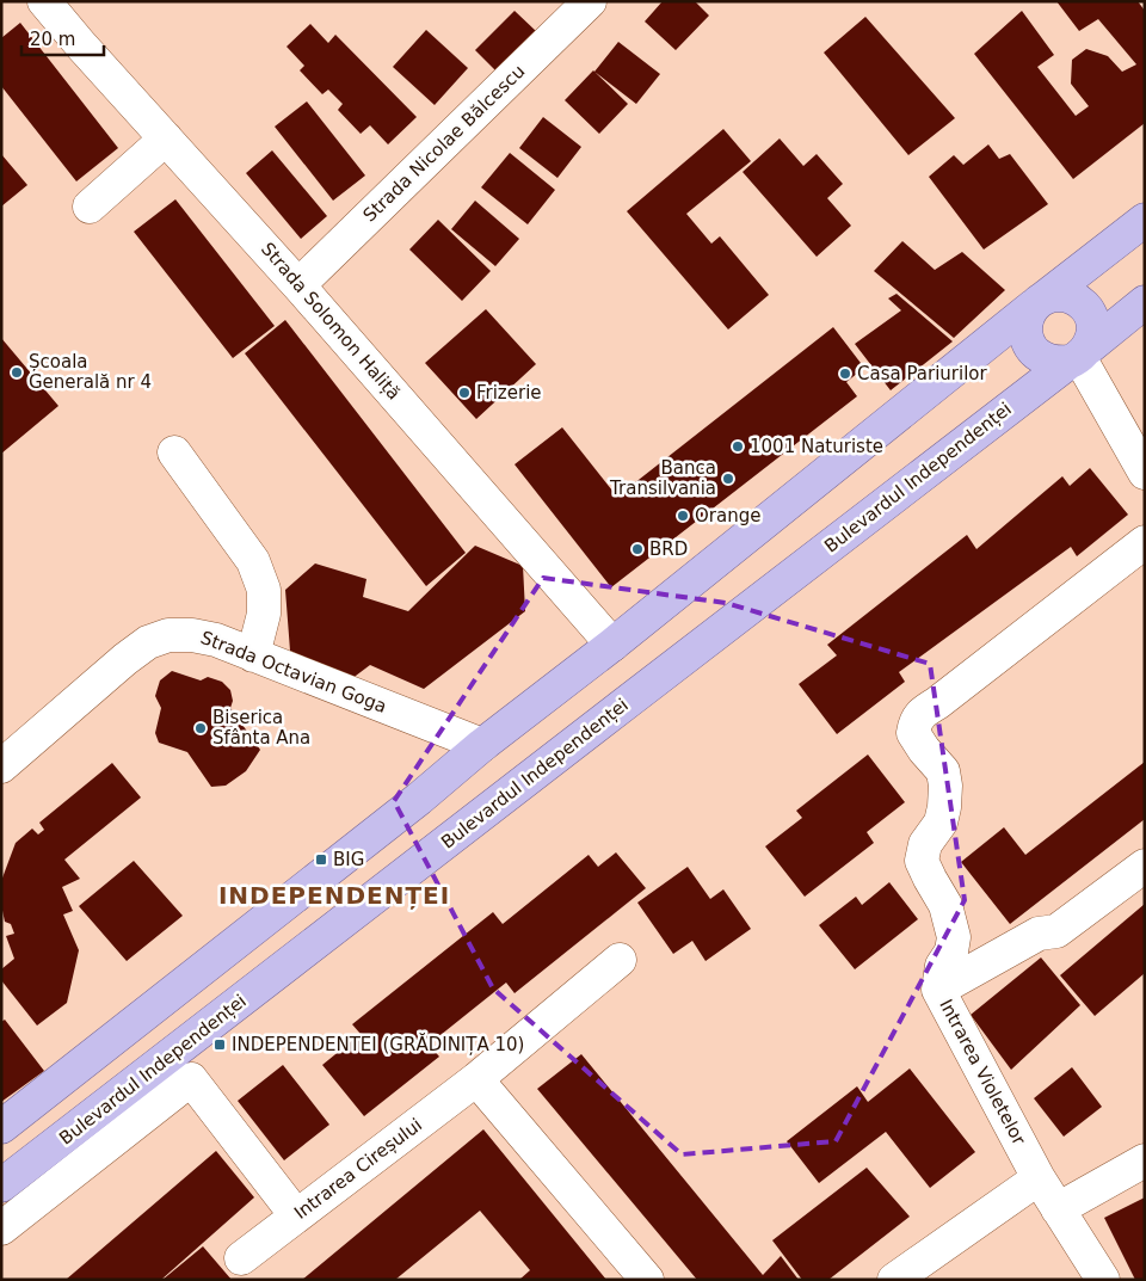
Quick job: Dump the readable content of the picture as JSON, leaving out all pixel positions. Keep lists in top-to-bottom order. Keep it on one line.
{"streets":{"main road":["Bulevardul Independenței"],"street":["Strada Nicolae Bălcescu","Strada Solomon Haliță","Strada Octavian Goga","Intrarea Violetelor","Intrarea Cireșului"]},"crossings":[["Strada Nicolae Bălcescu","Strada Solomon Haliță"],["Bulevardul Independenței","Intrarea Cireșului"]],"districts":["INDEPENDENȚEI"],"places":{"other":["Școala Generală nr 4","Casa Pariurilor","Frizerie","1001 Naturiste","Banca Transilvania","Orange","BRD","Biserica Sfânta Ana"],"transit":["BIG","INDEPENDENTEI (GRĂDINIȚA 10)"]},"scale_bar":"20 m"}
